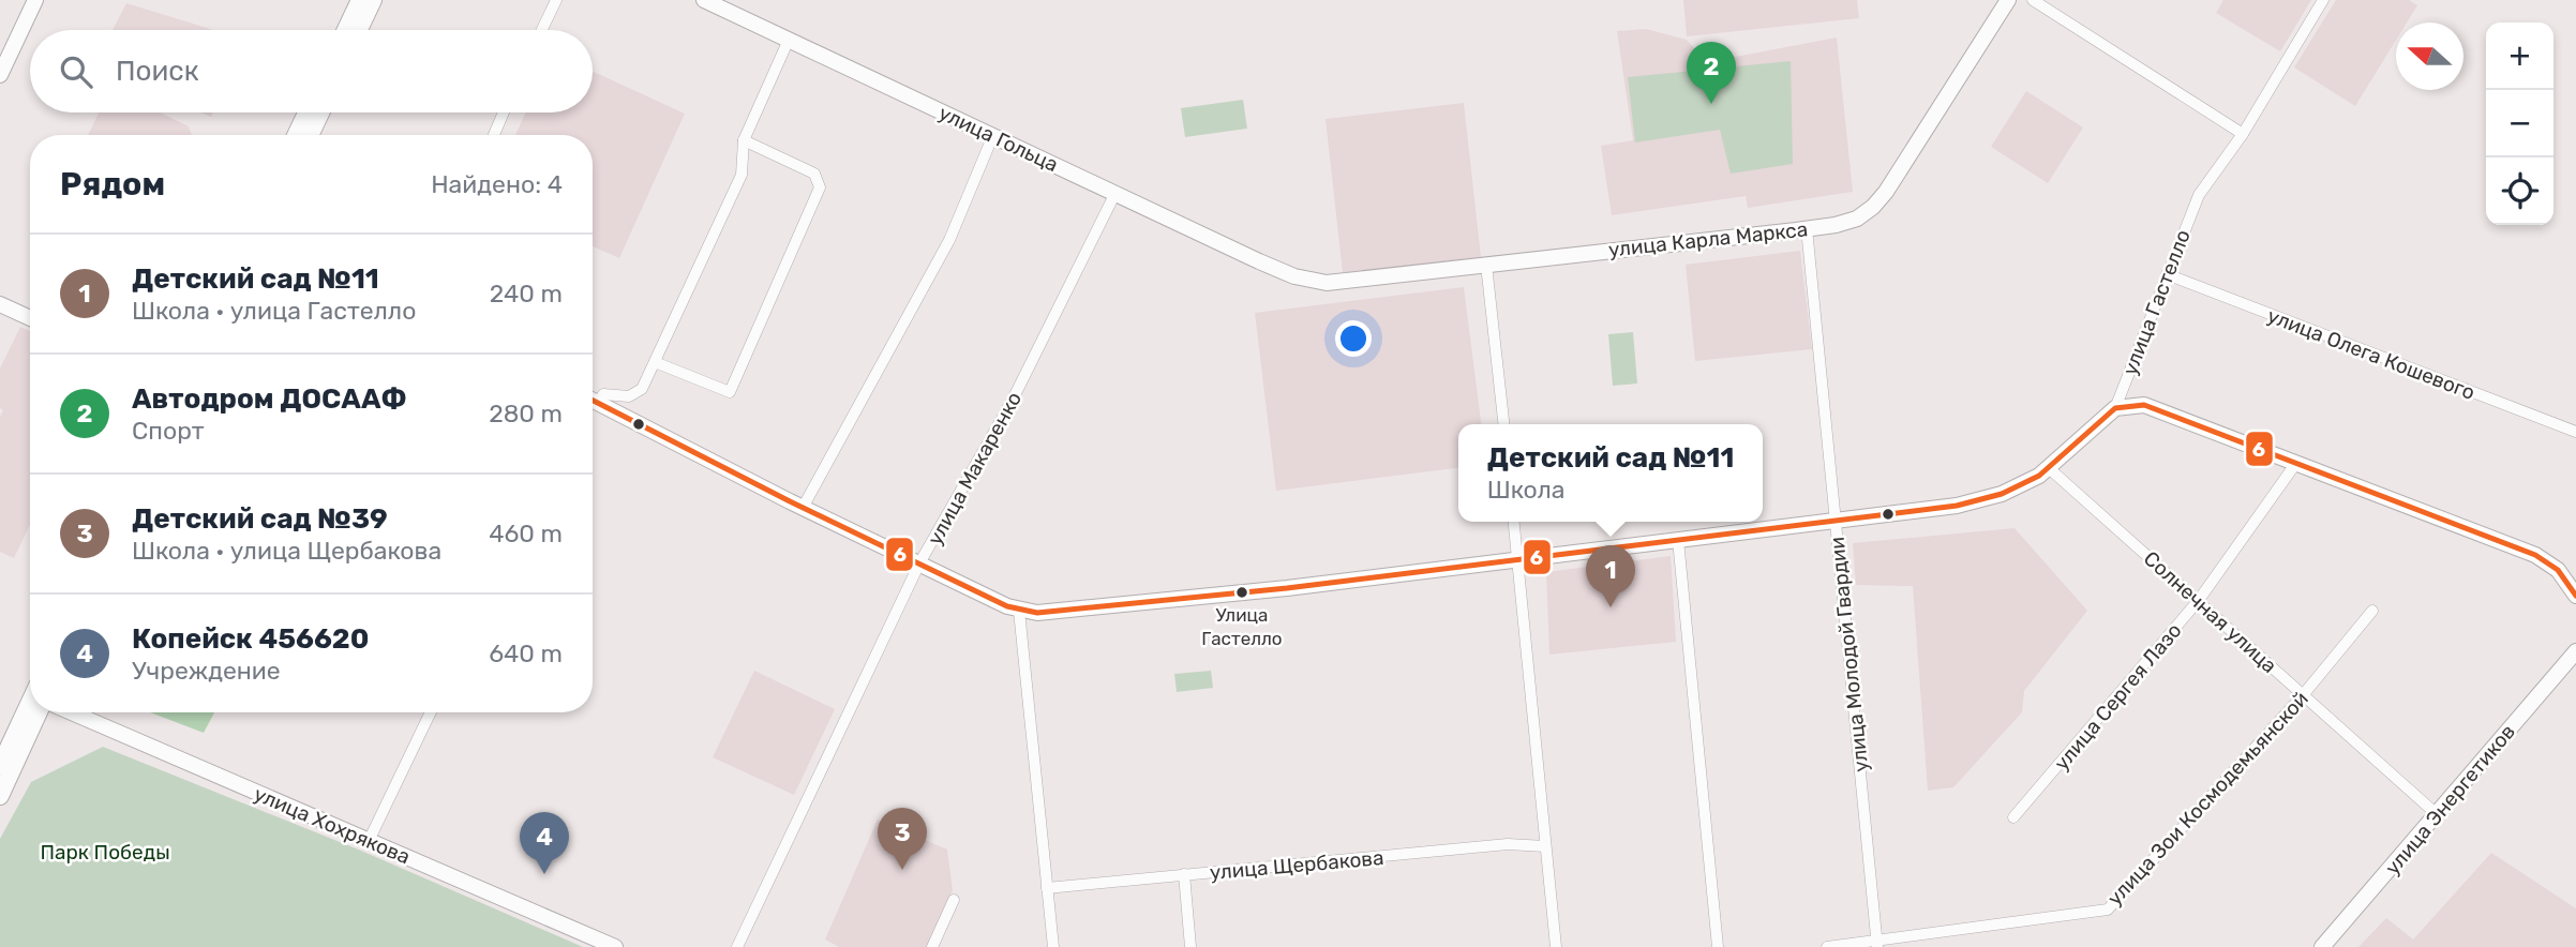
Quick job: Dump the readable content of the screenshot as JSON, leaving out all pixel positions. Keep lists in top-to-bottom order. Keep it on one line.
{"streets":{"street":["улица Гольца","улица Карла Маркса","улица Гастелло","улица Олега Кошевого","улица Макаренко","Солнечная улица","улица Молодой Гвардии","улица Сергея Лазо","улица Зои Космодемьянской","улица Энергетиков","улица Хохрякова","улица Щербакова"]},"crossings":[["улица Гольца","улица Карла Маркса"],["улица Гольца","улица Макаренко"],["улица Карла Маркса","улица Молодой Гвардии"],["улица Гастелло","улица Олега Кошевого"],["улица Гастелло","Солнечная улица"],["улица Гастелло","улица Молодой Гвардии"],["Солнечная улица","улица Сергея Лазо"],["Солнечная улица","улица Зои Космодемьянской"],["Солнечная улица","улица Энергетиков"],["улица Молодой Гвардии","улица Зои Космодемьянской"]],"parks":["Парк Победы"],"places":["Улица Гастелло"],"lines":["transit line 6"],"north":"left","page":{"map_buttons":["+","−"],"search":"Поиск","pins":["2","1","3","4"],"heading":["Рядом","Найдено: 4"],"list":[{"mark":"1","name":"Детский сад №11","note":"Школа · улица Гастелло","value":"240 m"},{"mark":"2","name":"Автодром ДОСААФ","note":"Спорт","value":"280 m"},{"mark":"3","name":"Детский сад №39","note":"Школа · улица Щербакова","value":"460 m"},{"mark":"4","name":"Копейск 456620","note":"Учреждение","value":"640 m"}],"popup":["Детский сад №11","Школа"]}}
